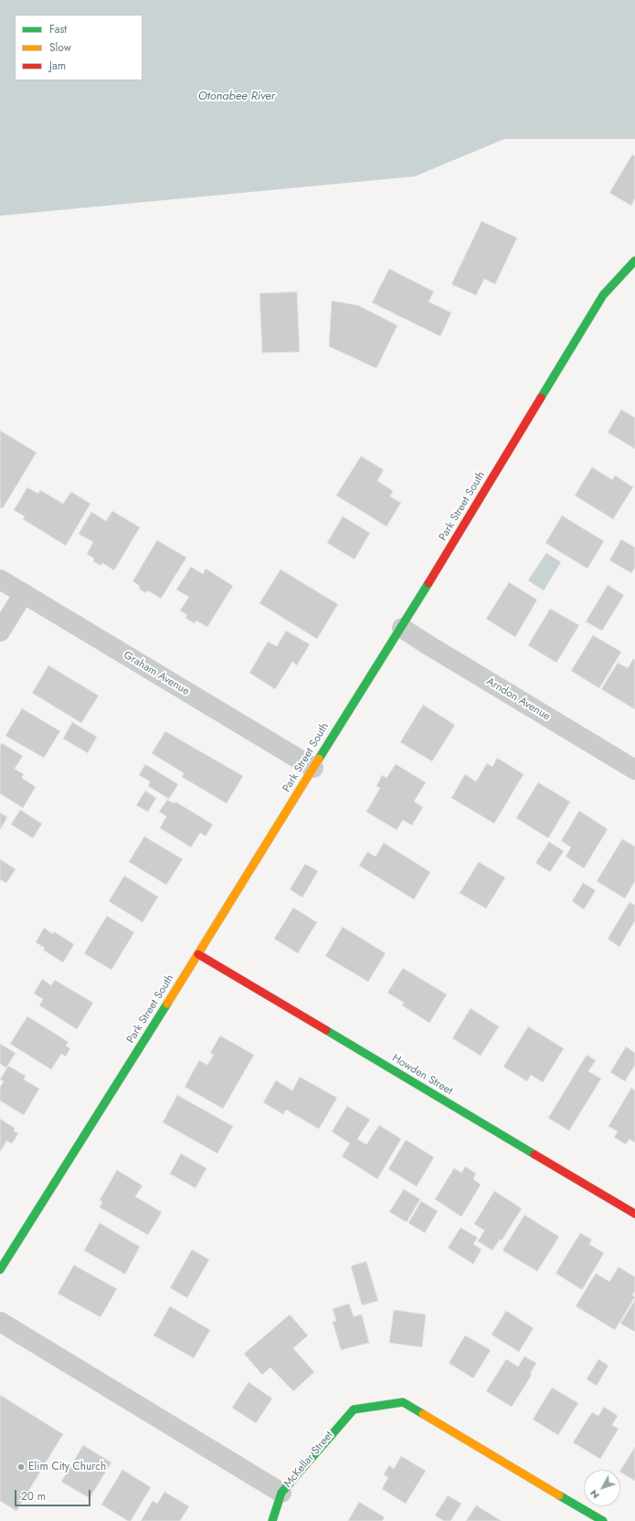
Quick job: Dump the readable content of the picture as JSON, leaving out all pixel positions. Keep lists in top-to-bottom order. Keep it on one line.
{"streets":{"street":["Park Street South","Graham Avenue","Arndon Avenue","Howden Street","McKellar Street"]},"crossings":[["Park Street South","Graham Avenue"],["Park Street South","Arndon Avenue"],["Park Street South","Howden Street"]],"water":["Otonabee River"],"places":["Elim City Church"],"legend":["Fast","Slow","Jam"],"scale_bar":"20 m","north":"bottom left"}
